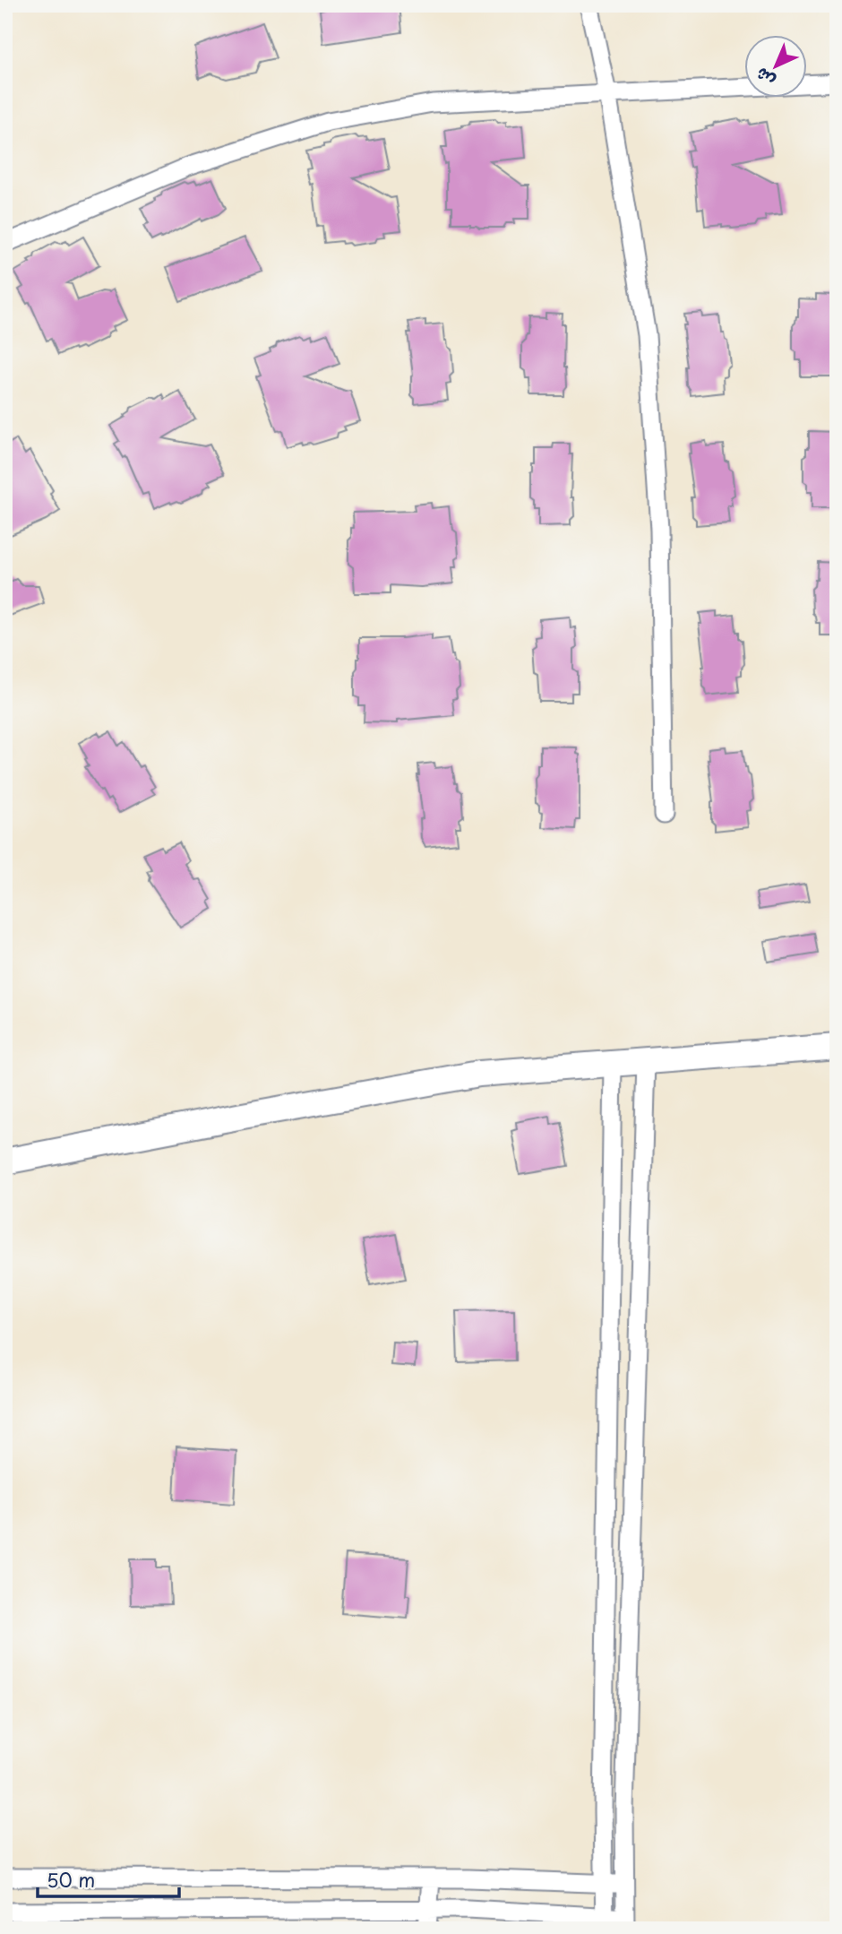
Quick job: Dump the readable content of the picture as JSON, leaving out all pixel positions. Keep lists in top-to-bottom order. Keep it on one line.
{"scale_bar":"50 m","north":"bottom left"}
